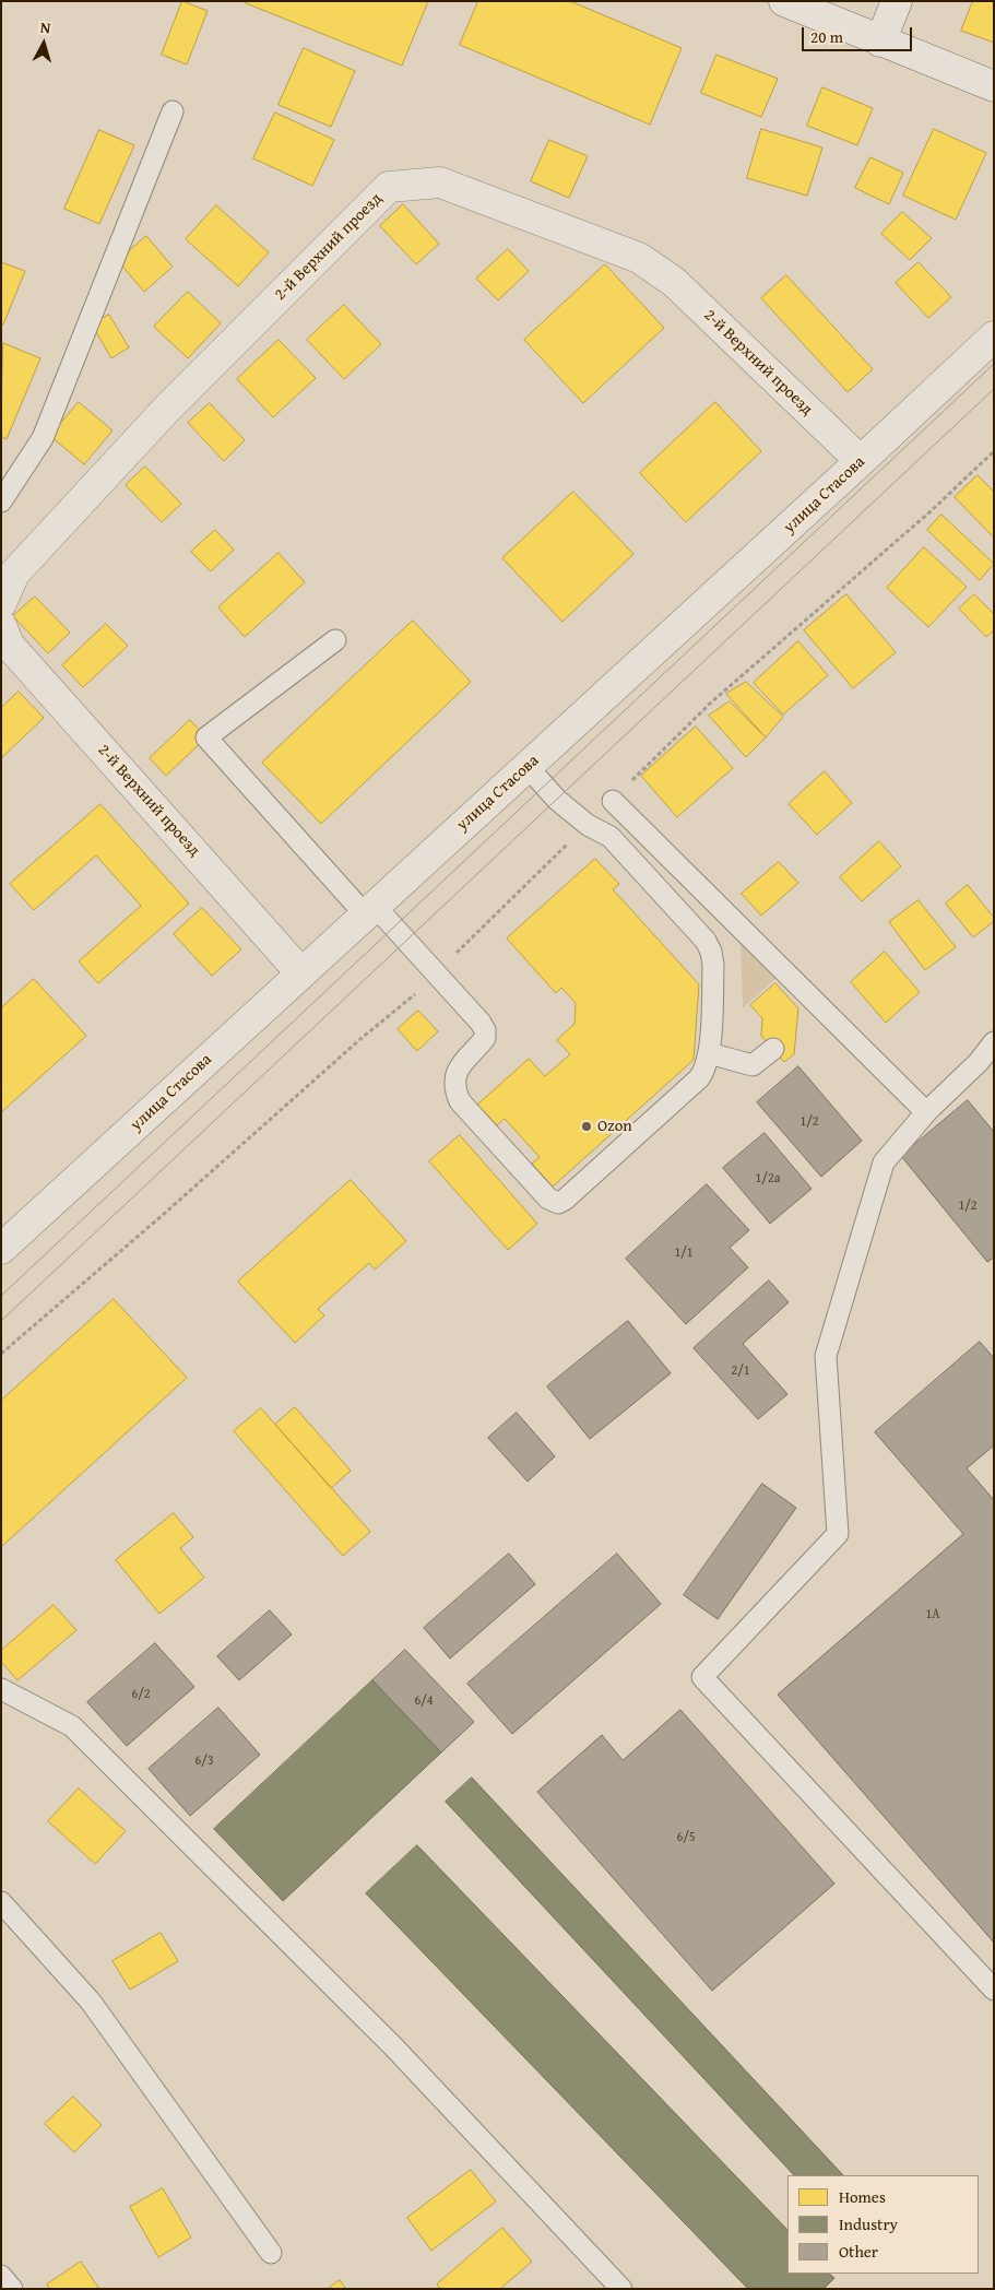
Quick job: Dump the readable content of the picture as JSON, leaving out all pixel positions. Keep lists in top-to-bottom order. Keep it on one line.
{"streets":{"street":["2-й Верхний проезд","улица Стасова"]},"crossings":[["2-й Верхний проезд","улица Стасова"]],"places":["Ozon"],"house_numbers":["1/2","1/2а","1/2","1/1","2/1","1А","6/2","6/4","6/3","6/5"],"legend":["Homes","Industry","Other"],"scale_bar":"20 m","north":"top"}
